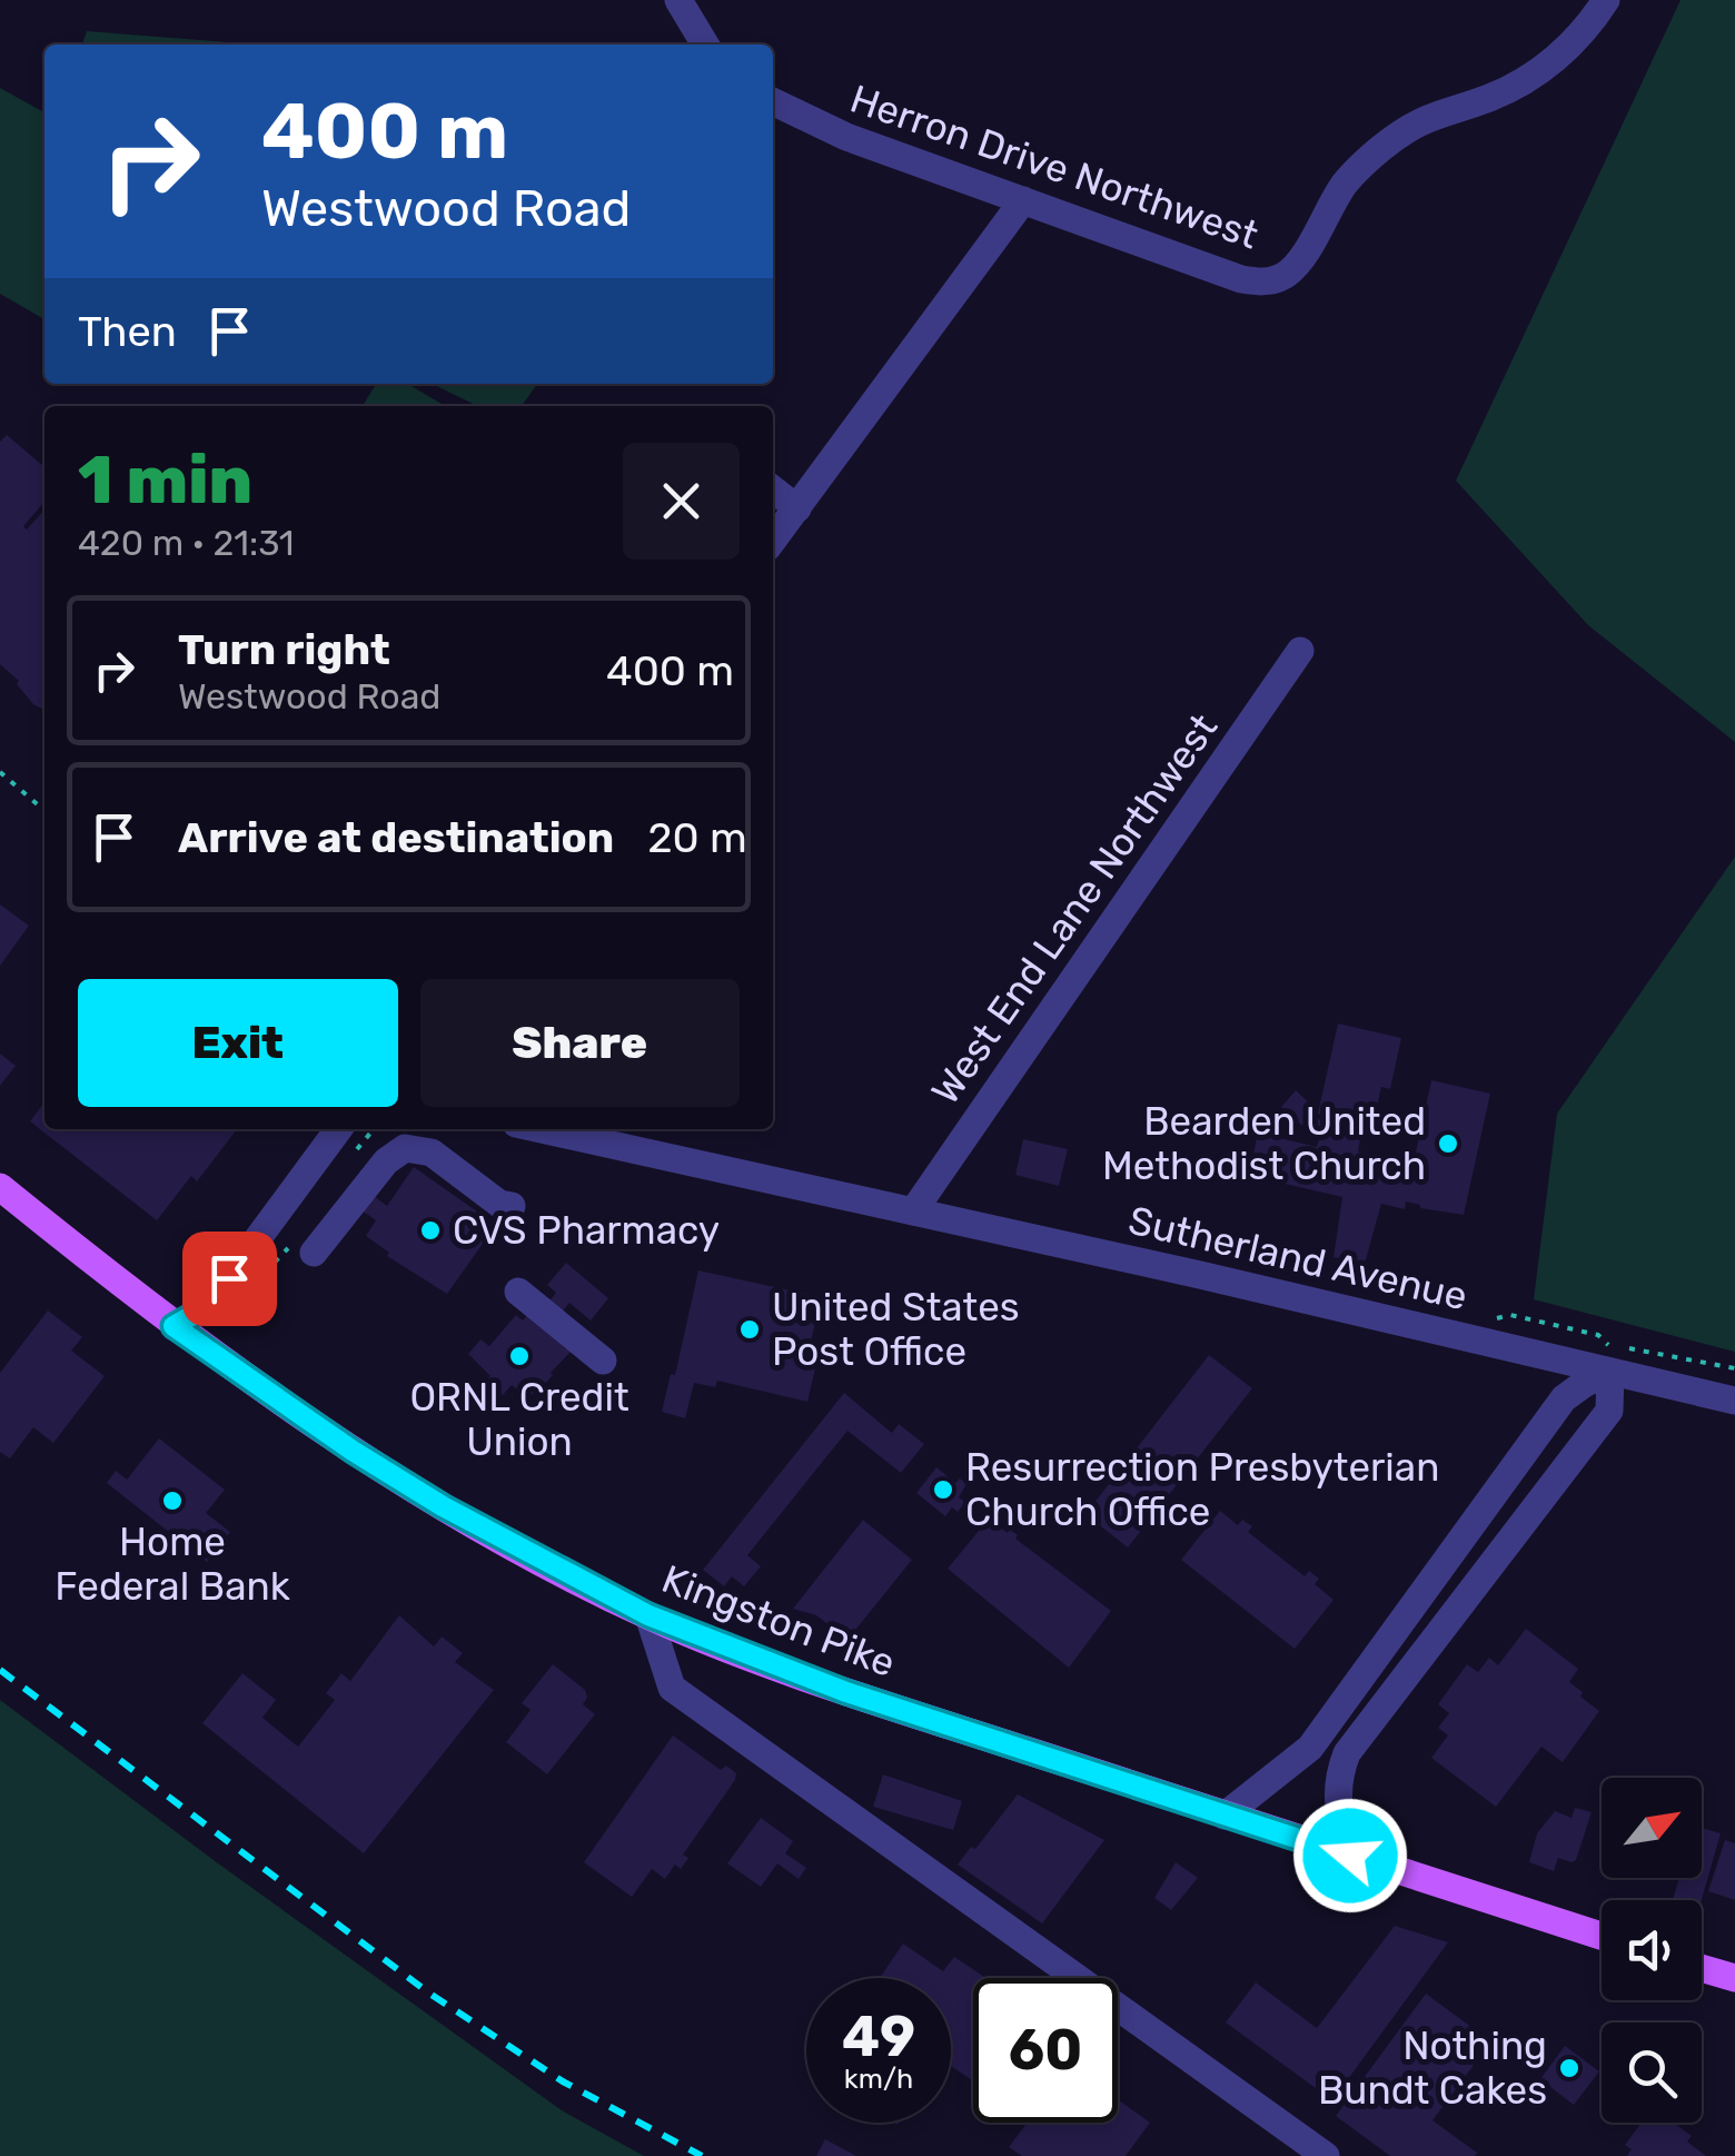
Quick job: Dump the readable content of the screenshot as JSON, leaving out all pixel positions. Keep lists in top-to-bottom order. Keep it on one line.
{"streets":{"main road":["Kingston Pike"],"street":["Herron Drive Northwest","West End Lane Northwest","Sutherland Avenue"]},"crossings":[["West End Lane Northwest","Sutherland Avenue"]],"places":["Bearden United Methodist Church","CVS Pharmacy","United States Post Office","ORNL Credit Union","Resurrection Presbyterian Church Office","Home Federal Bank","Nothing Bundt Cakes"],"north":"top right","page":{"turn":["400 m","Westwood Road"],"then":"Then","heading":["1 min","420 m · 21:31"],"list":[{"name":"Turn right","note":"Westwood Road","value":"400 m"},{"name":"Arrive at destination","value":"20 m"}],"buttons":["Exit","Share"],"speed":"49 km/h","limit":"60"}}
